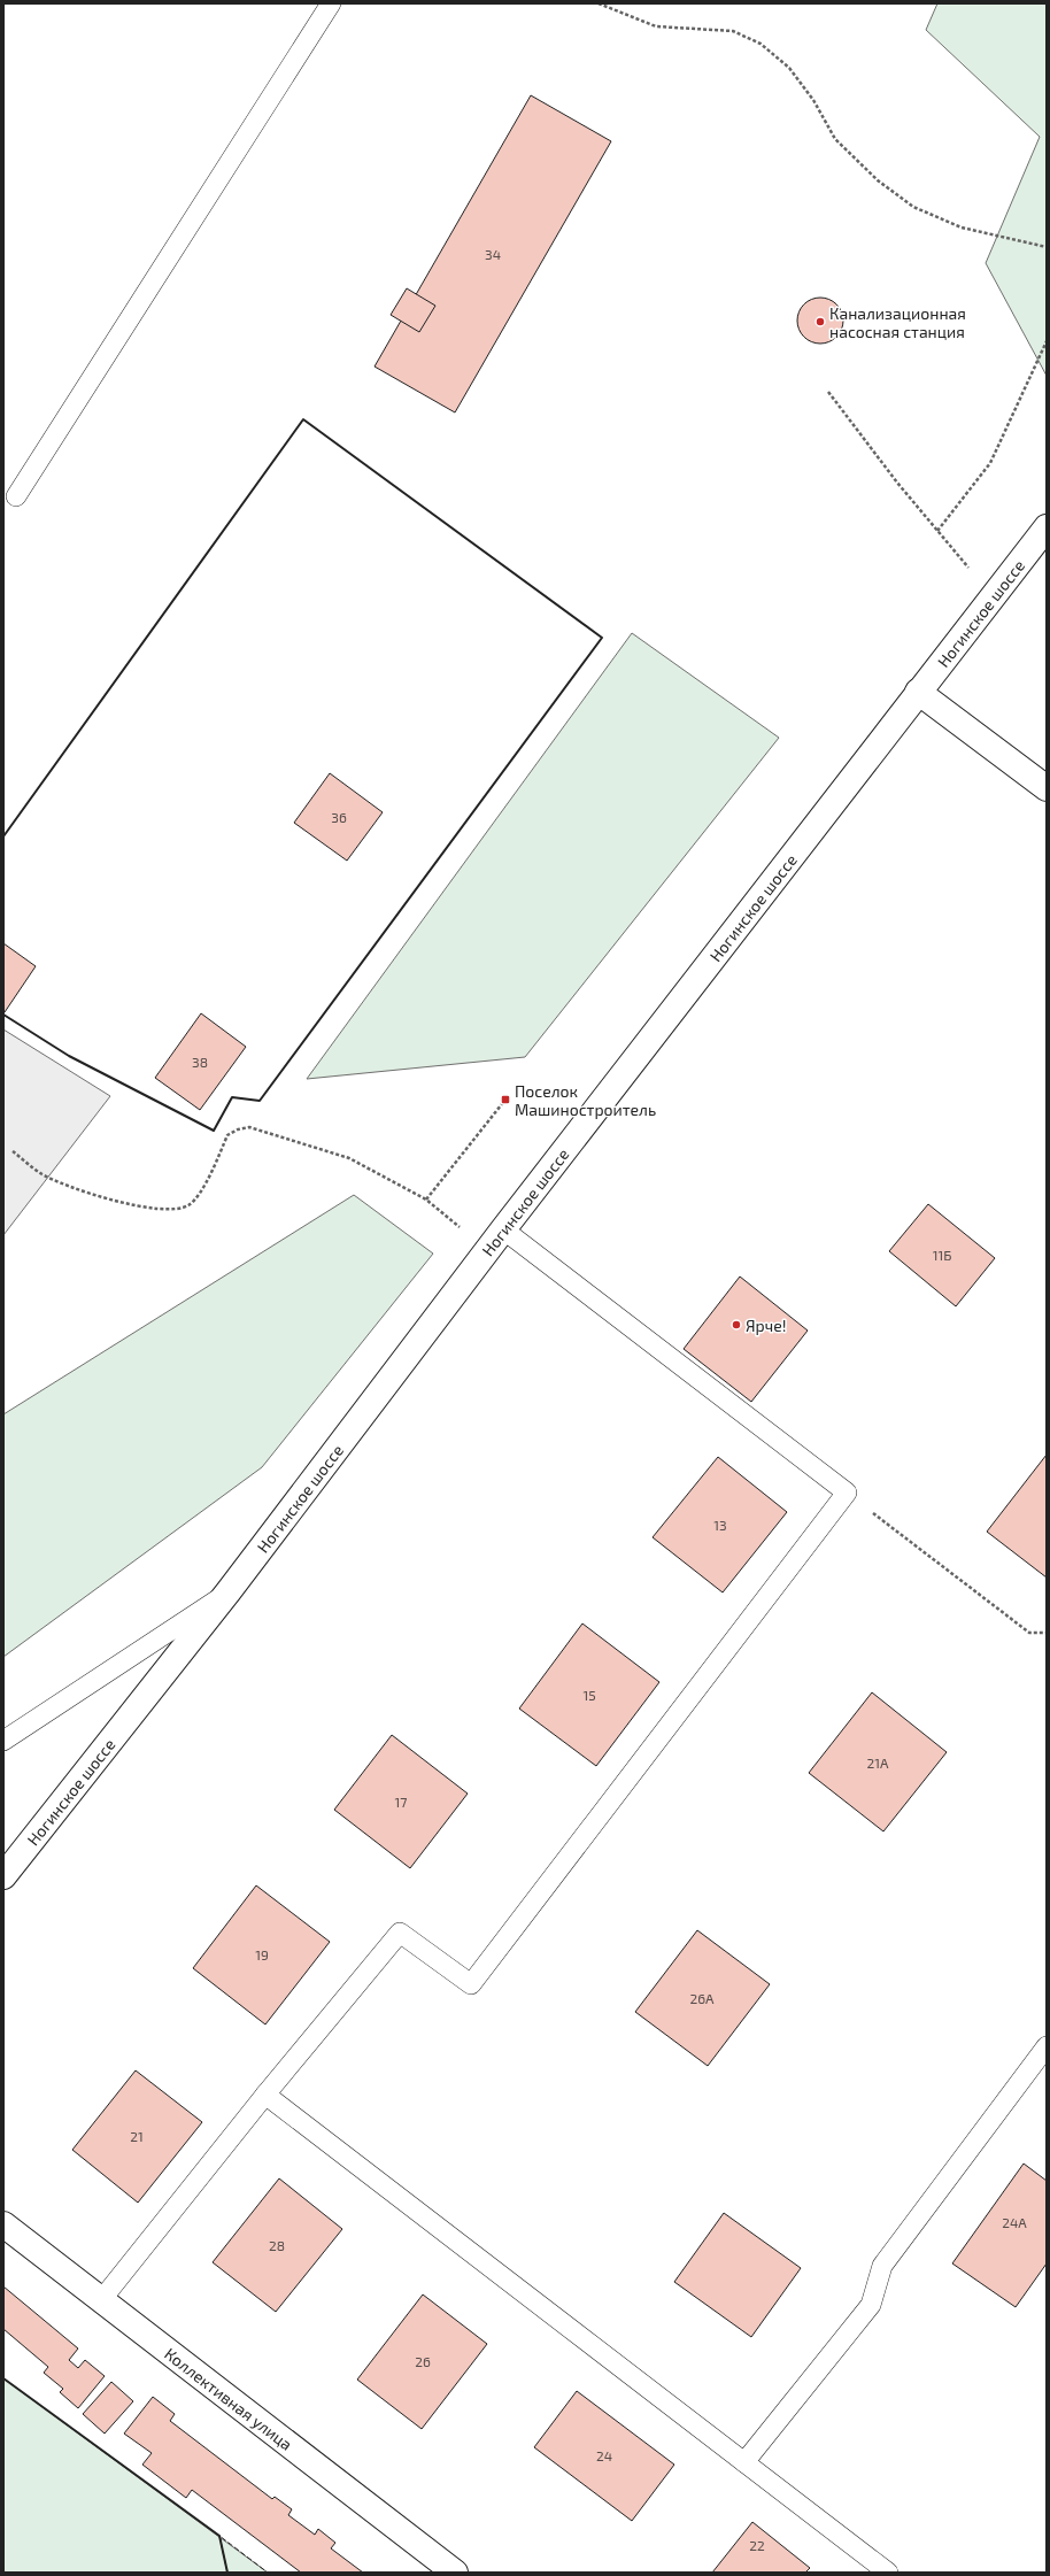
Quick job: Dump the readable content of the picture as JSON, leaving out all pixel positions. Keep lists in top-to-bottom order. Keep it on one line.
{"streets":{"main road":["Ногинское шоссе","Коллективная улица"]},"places":{"other":["Канализационная насосная станция","Ярче!"],"transit":["Поселок Машиностроитель"]},"house_numbers":["34","36","38","11Б","13","15","21А","17","19","26А","21","24А","28","26","24","22"]}
